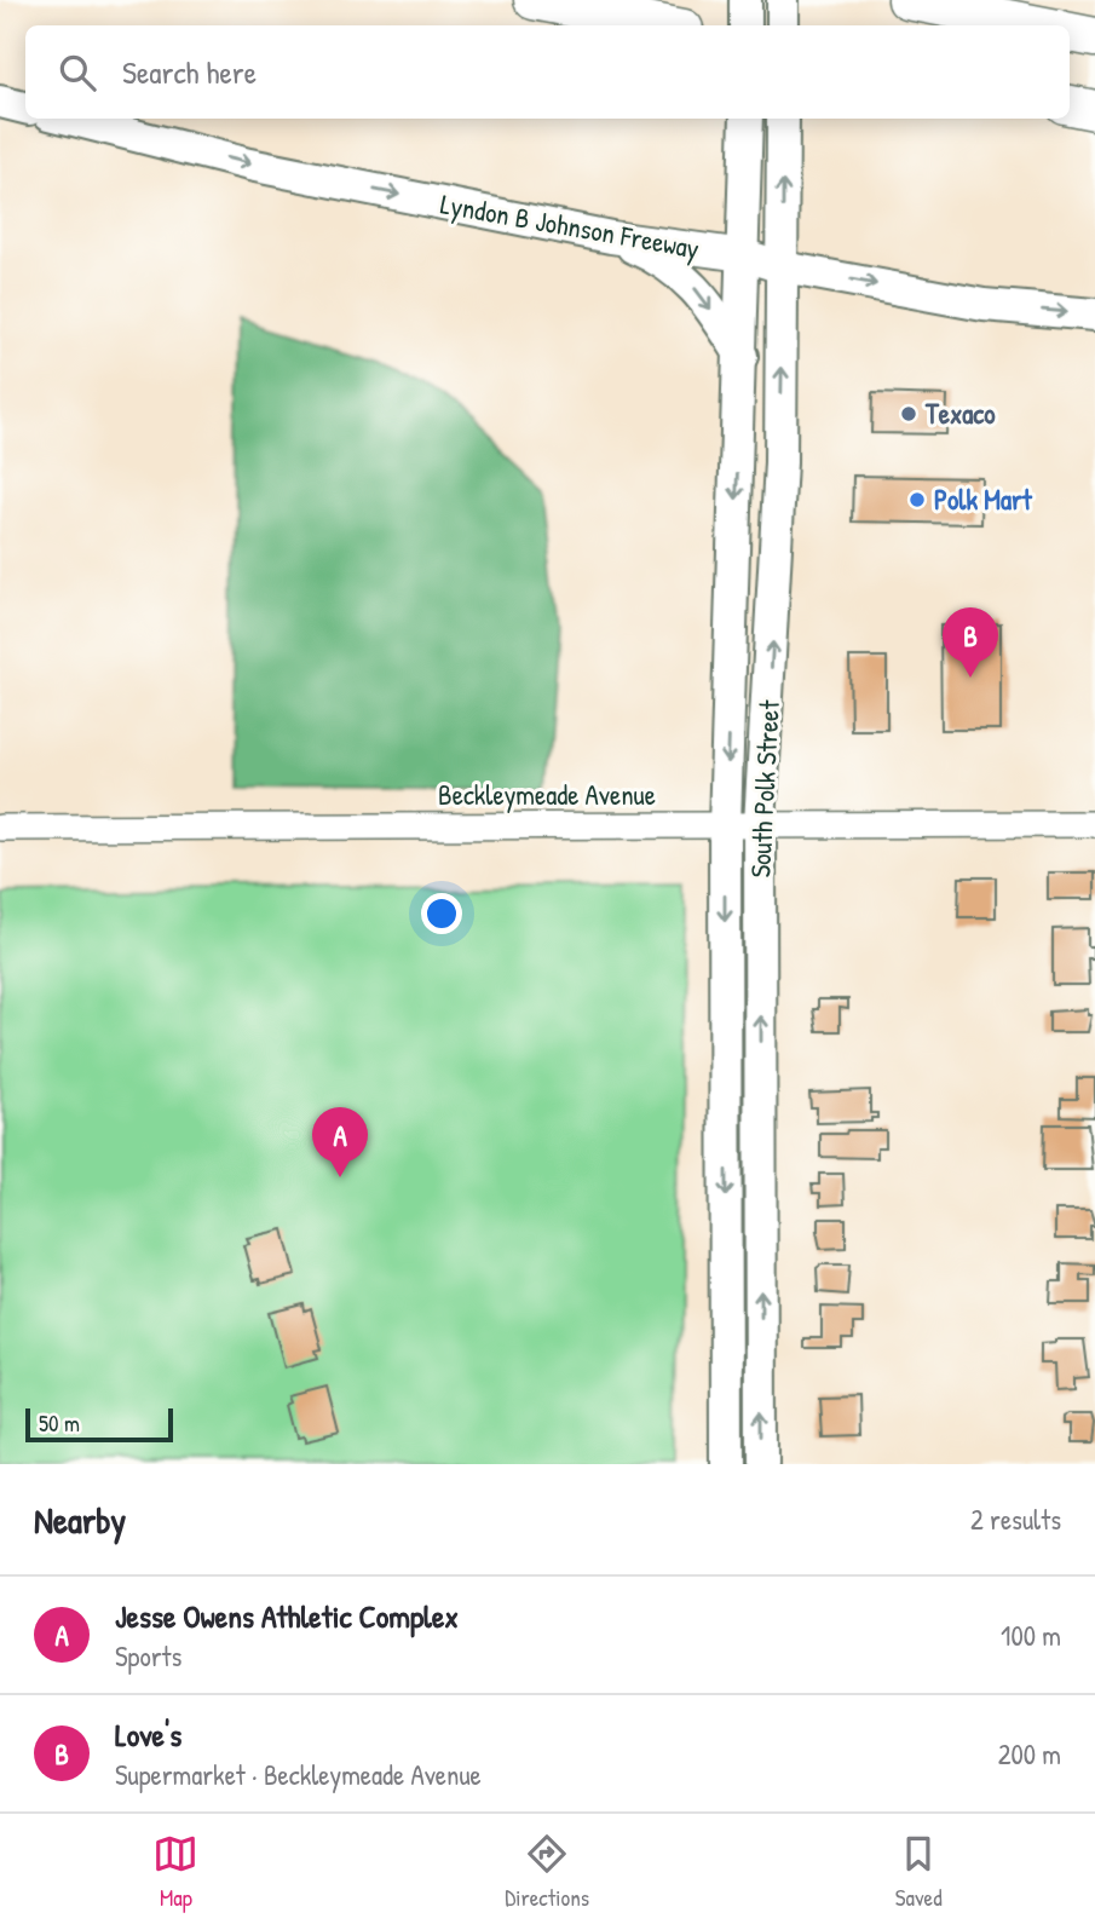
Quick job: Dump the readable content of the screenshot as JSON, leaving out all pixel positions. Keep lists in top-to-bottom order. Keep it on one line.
{"streets":{"main road":["Lyndon B Johnson Freeway","South Polk Street"],"street":["Beckleymeade Avenue"]},"crossings":[["Lyndon B Johnson Freeway","South Polk Street"],["South Polk Street","Beckleymeade Avenue"]],"one_way":["Lyndon B Johnson Freeway"],"places":["Texaco","Polk Mart"],"scale_bar":"50 m","page":{"search":"Search here","pins":["B","A"],"scale":"50 m","heading":["Nearby","2 results"],"list":[{"mark":"A","name":"Jesse Owens Athletic Complex","note":"Sports","value":"100 m"},{"mark":"B","name":"Love's","note":"Supermarket · Beckleymeade Avenue","value":"200 m"}],"nav":["Map","Directions","Saved"]}}
